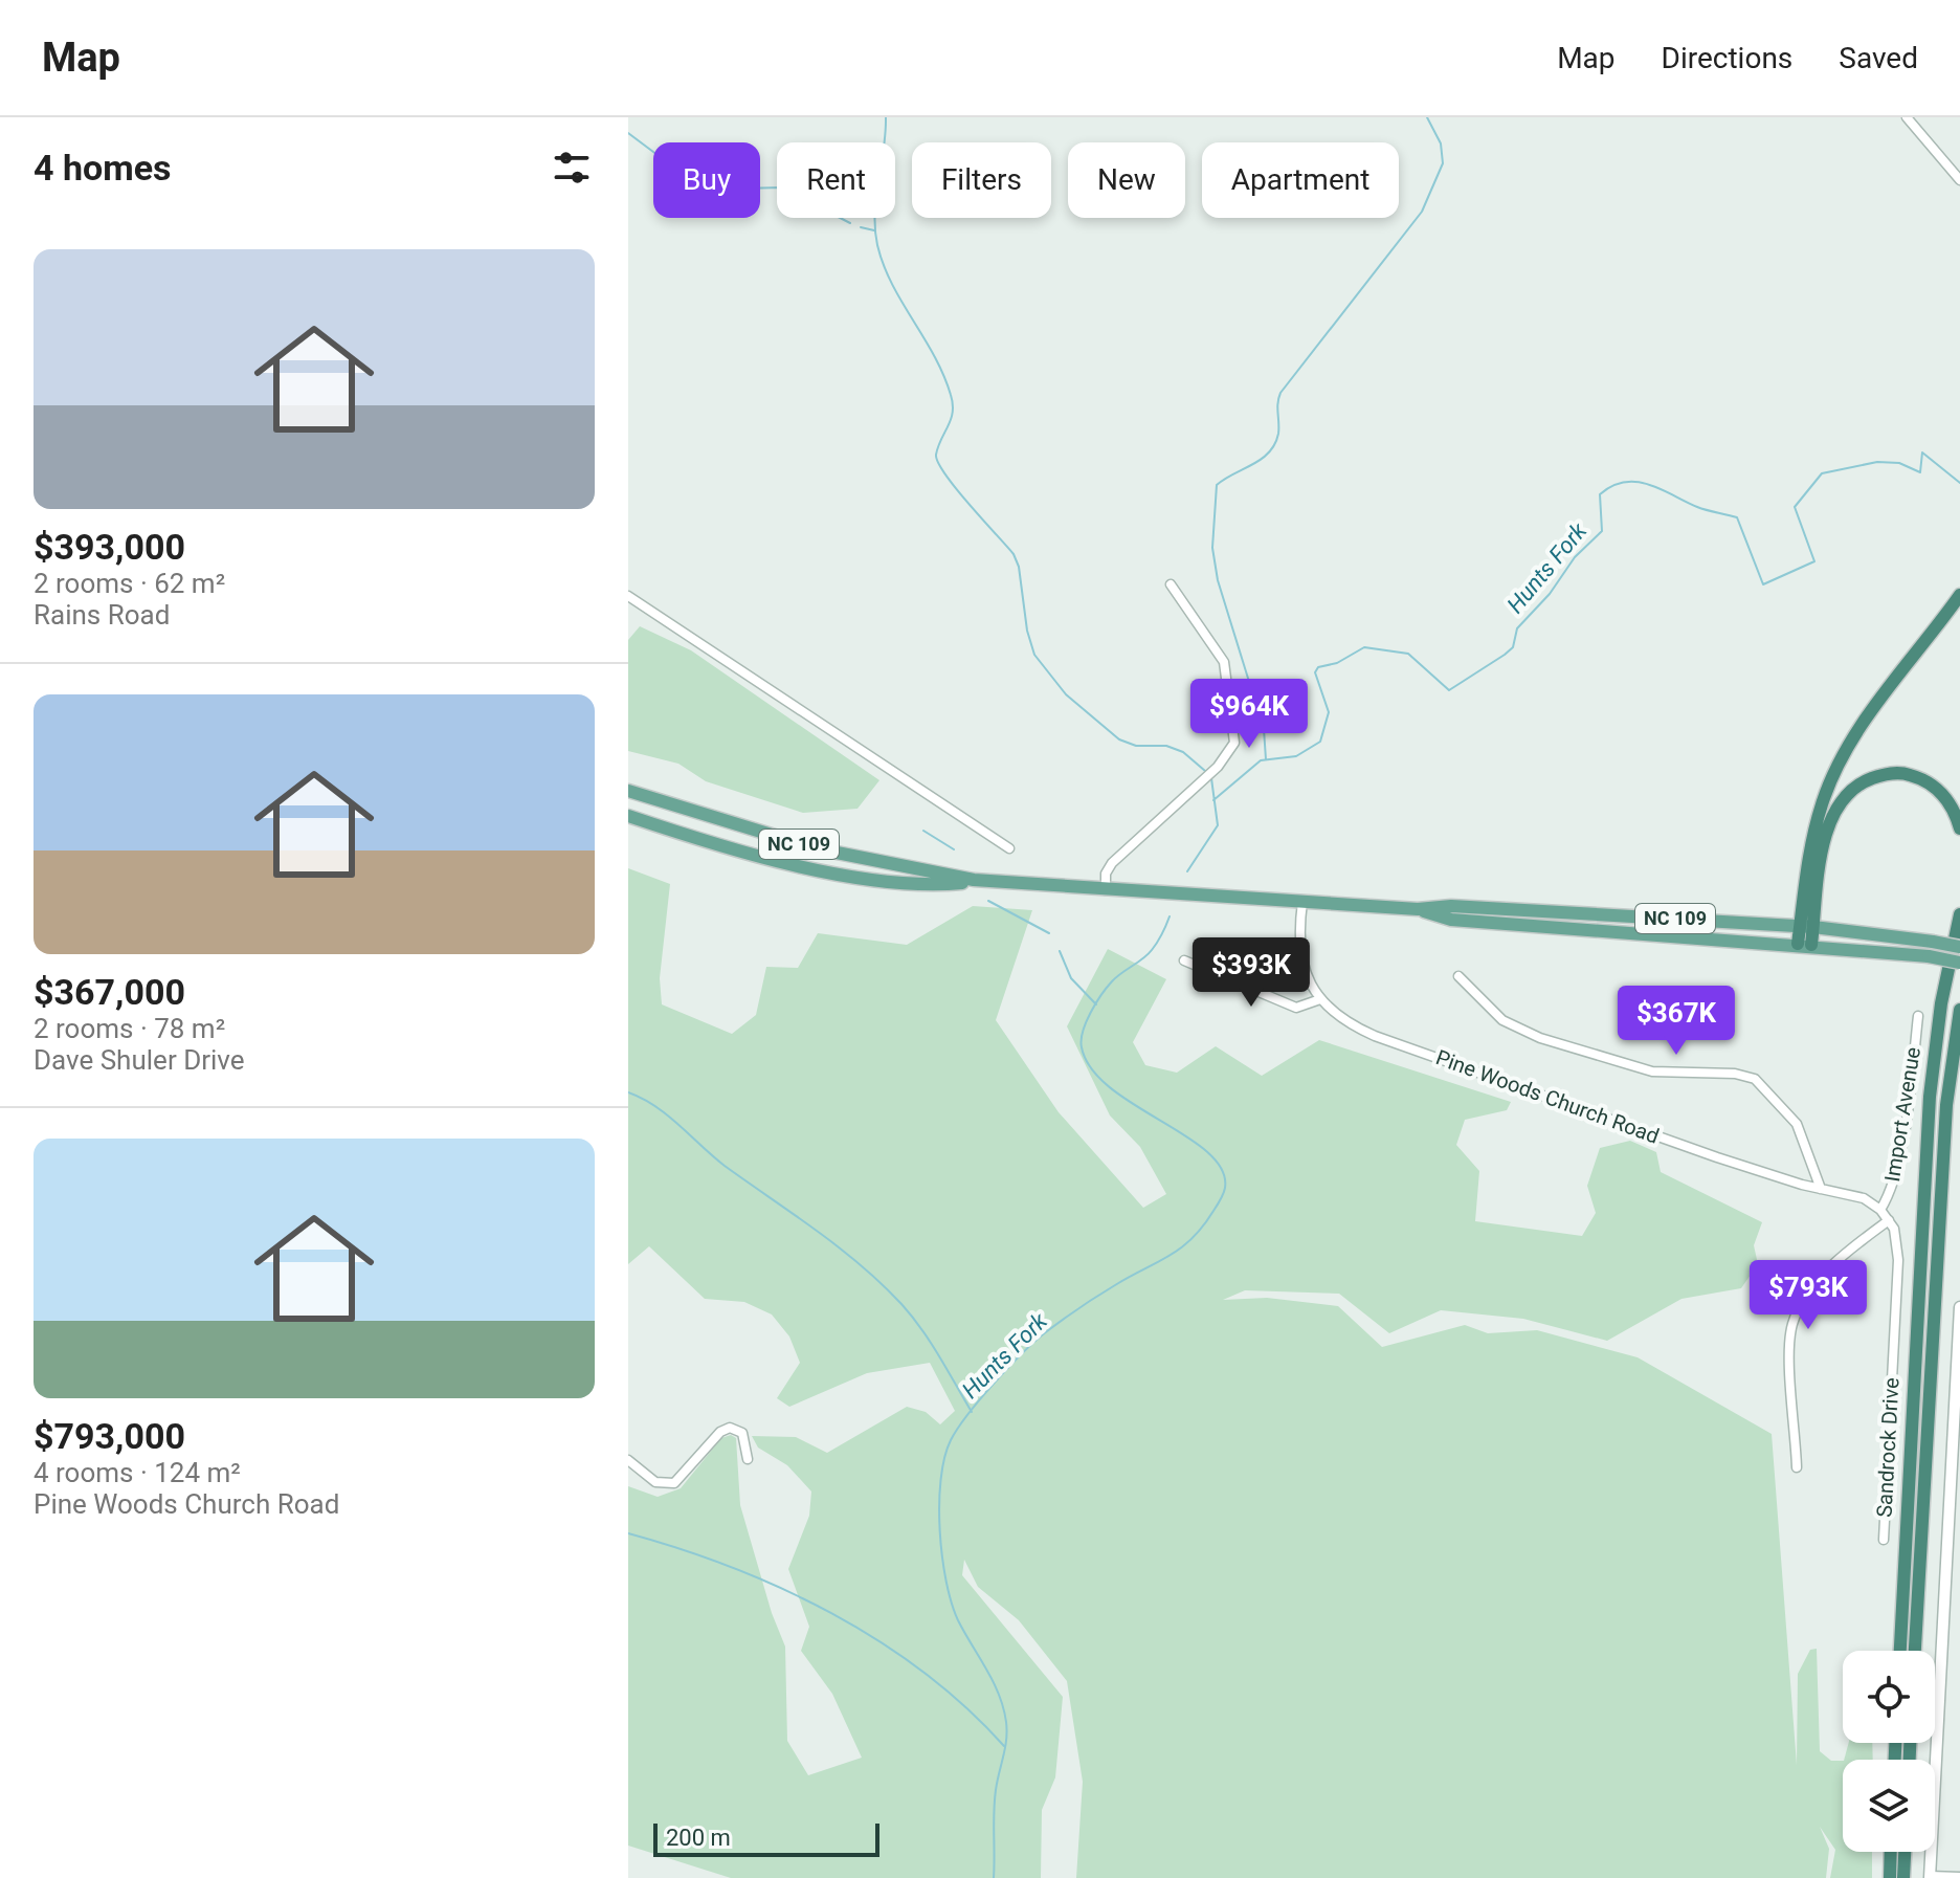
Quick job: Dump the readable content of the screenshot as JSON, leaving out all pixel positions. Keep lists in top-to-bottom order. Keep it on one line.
{"streets":{"main road":["NC 109"],"street":["Pine Woods Church Road","Import Avenue","Sandrock Drive"]},"crossings":[["NC 109","Pine Woods Church Road"],["Pine Woods Church Road","Import Avenue"],["Pine Woods Church Road","Sandrock Drive"],["Import Avenue","Sandrock Drive"]],"water":["Hunts Fork"],"scale_bar":"200 m","page":{"header":"Map","nav":["Map","Directions","Saved"],"heading":"4 homes","chip":["Buy","Rent","Filters","New","Apartment"],"list":[{"name":"$393,000","note":"2 rooms · 62 m² · Rains Road"},{"name":"$367,000","note":"2 rooms · 78 m² · Dave Shuler Drive"},{"name":"$793,000","note":"4 rooms · 124 m² · Pine Woods Church Road"}],"price":["$964K","$393K","$367K","$793K"],"scale":"200 m"}}
